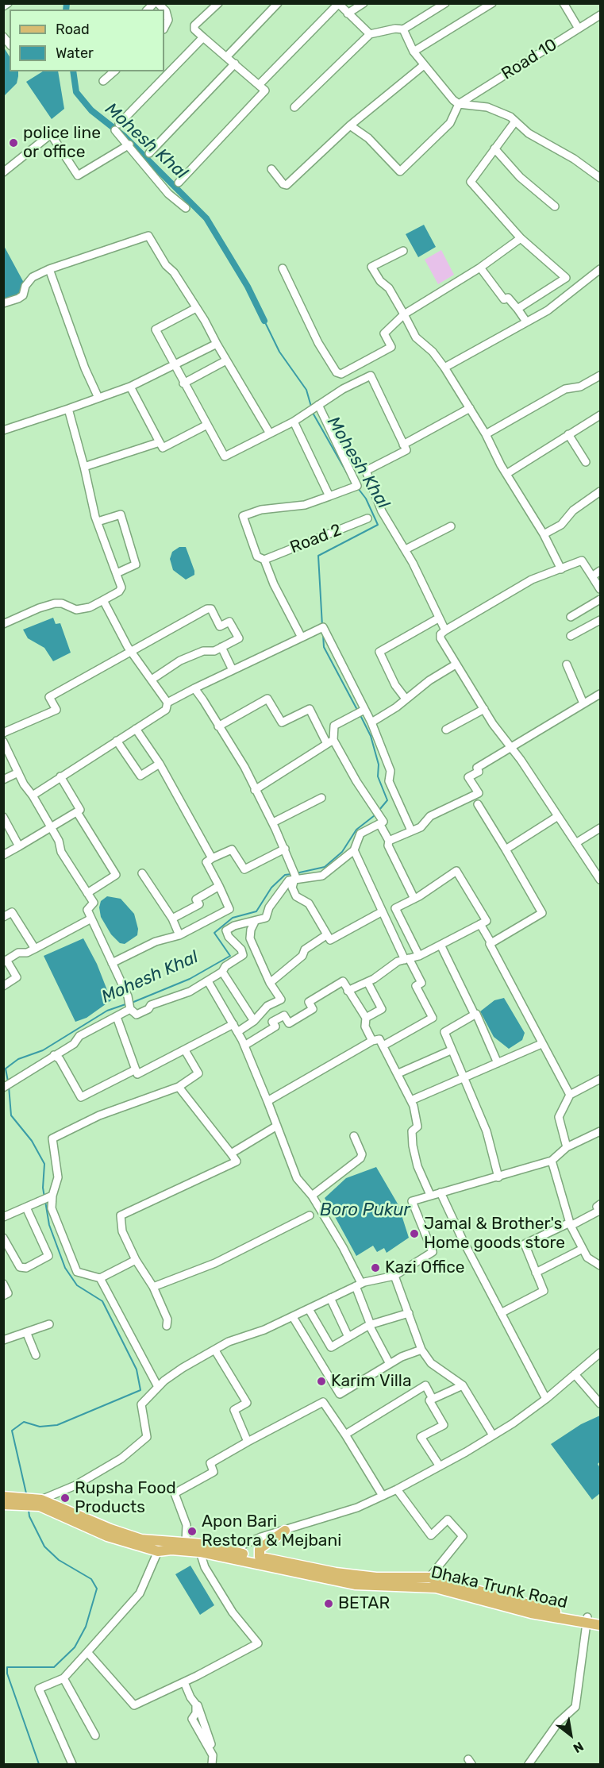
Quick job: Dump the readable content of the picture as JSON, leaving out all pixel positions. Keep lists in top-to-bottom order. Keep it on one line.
{"streets":{"main road":["Dhaka Trunk Road"],"street":["Road 10","Road 2"]},"water":["Mohesh Khal","Boro Pukur"],"places":["police line or office","Jamal & Brother's Home goods store","Kazi Office","Karim Villa","Rupsha Food Products","Apon Bari Restora & Mejbani","BETAR"],"legend":["Road","Water"],"north":"bottom right"}
